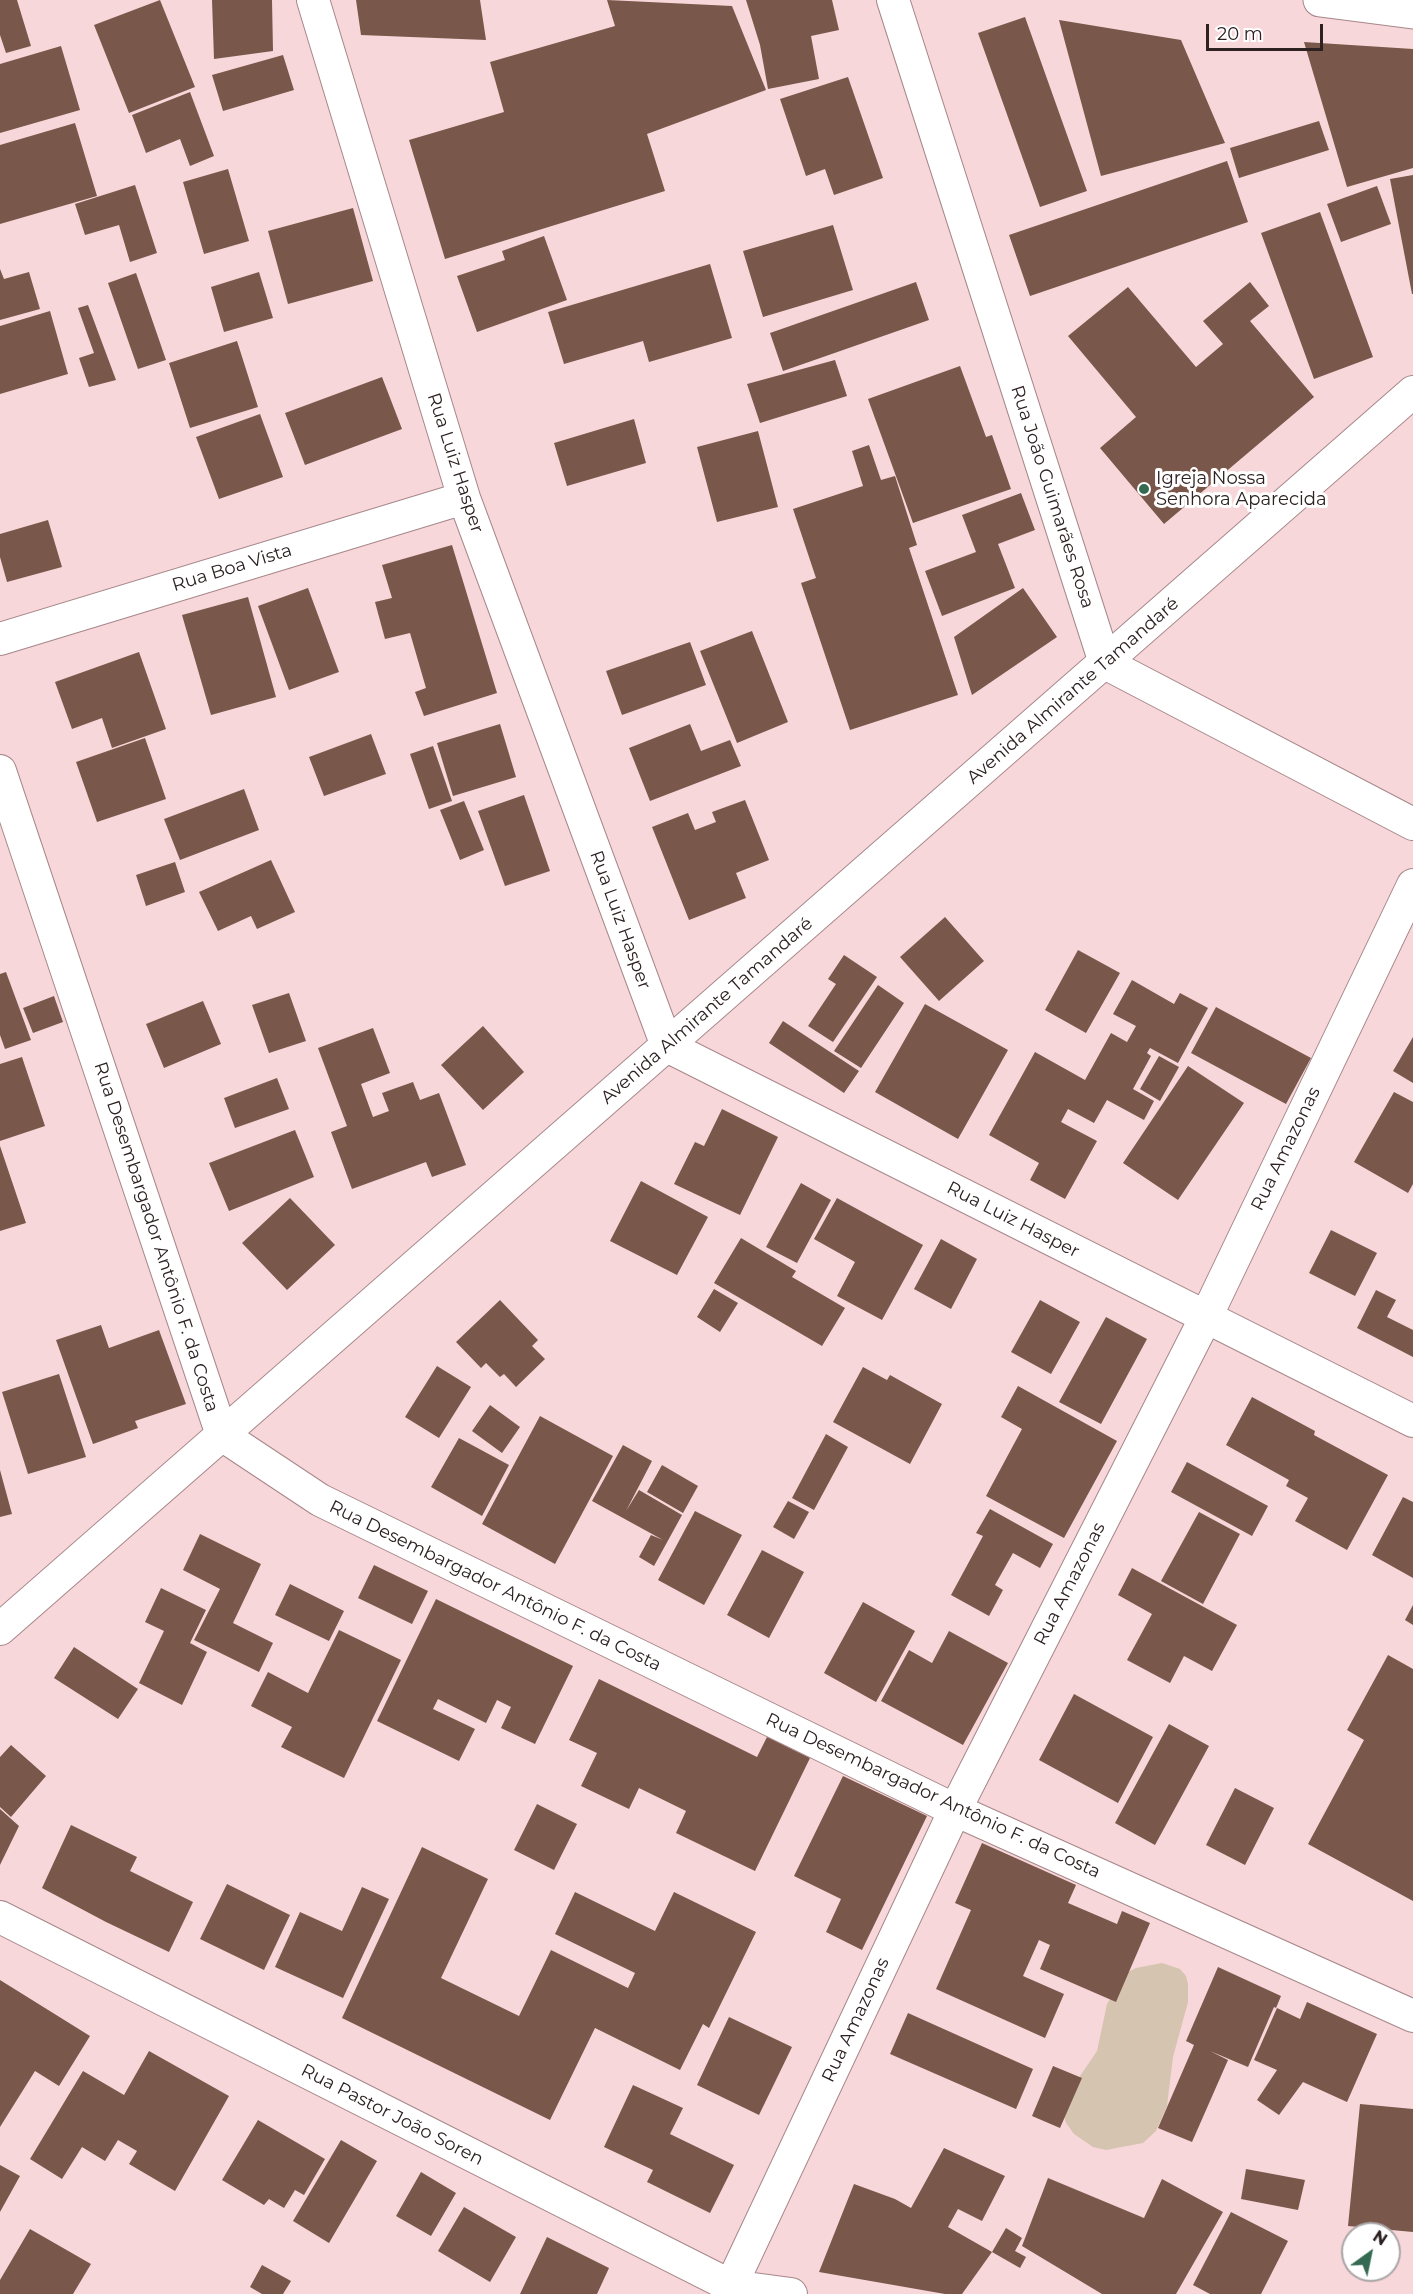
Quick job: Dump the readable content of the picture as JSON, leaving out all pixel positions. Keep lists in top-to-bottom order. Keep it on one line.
{"streets":{"street":["Rua Luiz Hasper","Rua João Guimarães Rosa","Rua Boa Vista","Avenida Almirante Tamandaré","Rua Amazonas","Rua Desembargador Antônio F. da Costa","Rua Pastor João Soren"]},"crossings":[["Rua Luiz Hasper","Rua Boa Vista"],["Rua Luiz Hasper","Avenida Almirante Tamandaré"],["Rua Luiz Hasper","Rua Amazonas"],["Rua João Guimarães Rosa","Avenida Almirante Tamandaré"],["Avenida Almirante Tamandaré","Rua Desembargador Antônio F. da Costa"],["Rua Amazonas","Rua Desembargador Antônio F. da Costa"],["Rua Amazonas","Rua Pastor João Soren"]],"places":["Igreja Nossa Senhora Aparecida"],"scale_bar":"20 m","north":"top right"}
